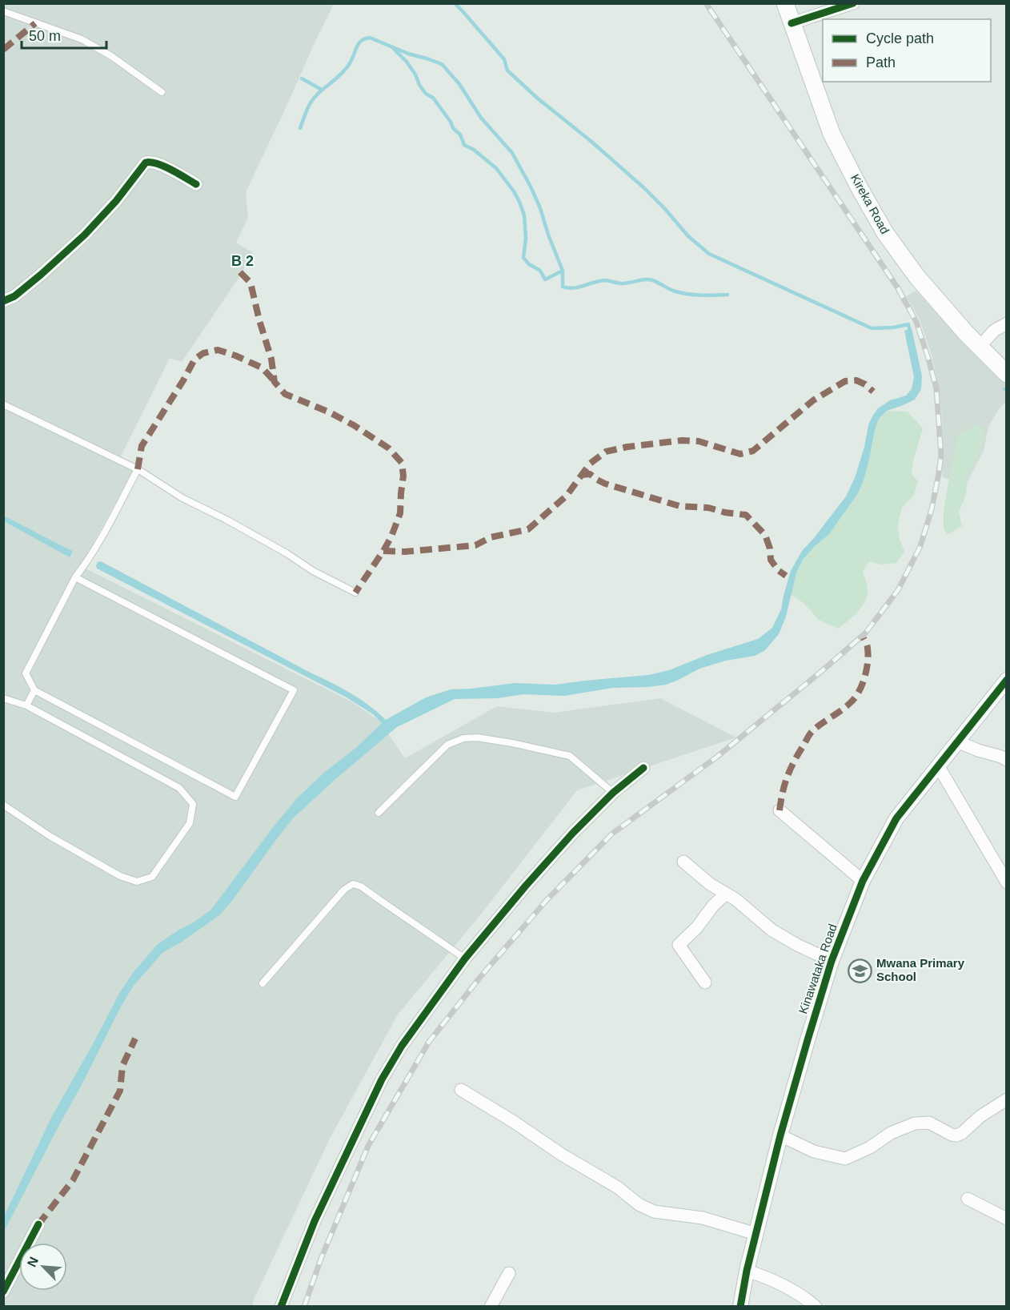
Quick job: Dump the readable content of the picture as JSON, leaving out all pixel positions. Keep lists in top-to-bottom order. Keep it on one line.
{"streets":{"main road":["Kireka Road"],"street":["Kinawataka Road"]},"districts":["B 2"],"places":{"school or university":["Mwana Primary School"]},"legend":["Cycle path","Path"],"scale_bar":"50 m","north":"top left"}
